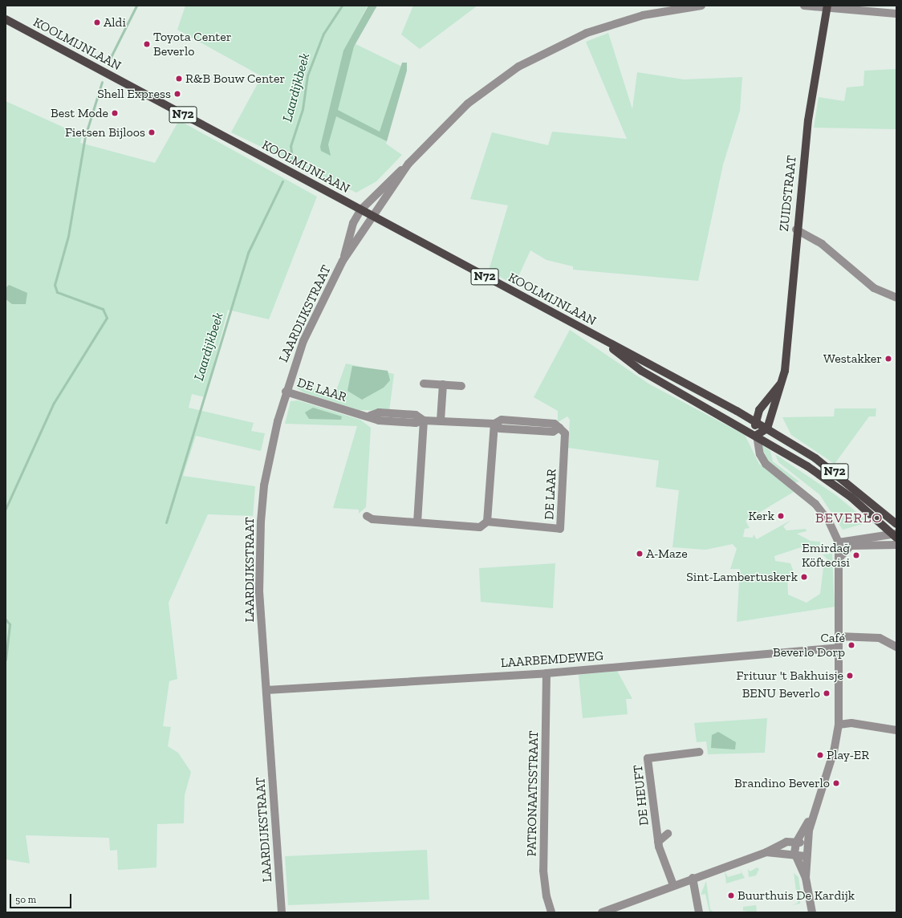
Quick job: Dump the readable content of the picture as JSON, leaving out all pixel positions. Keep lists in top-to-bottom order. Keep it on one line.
{"streets":{"main road":["KOOLMIJNLAAN","N72","ZUIDSTRAAT"],"street":["LAARDIJKSTRAAT","DE LAAR","LAARBEMDEWEG","PATRONAATSSTRAAT","DE HEUFT"]},"crossings":[["KOOLMIJNLAAN","ZUIDSTRAAT"],["KOOLMIJNLAAN","LAARDIJKSTRAAT"],["LAARDIJKSTRAAT","DE LAAR"],["LAARDIJKSTRAAT","LAARBEMDEWEG"],["LAARBEMDEWEG","PATRONAATSSTRAAT"]],"districts":["BEVERLO"],"water":["Laardijkbeek"],"places":["Aldi","Toyota Center Beverlo","R&B Bouw Center","Shell Express","Best Mode","Fietsen Bijloos","Westakker","Kerk","A-Maze","Emirdağ Köftecisi","Sint-Lambertuskerk","Café Beverlo Dorp","Frituur 't Bakhuisje","BENU Beverlo","Play-ER","Brandino Beverlo","Buurthuis De Kardijk"],"scale_bar":"50 m"}
